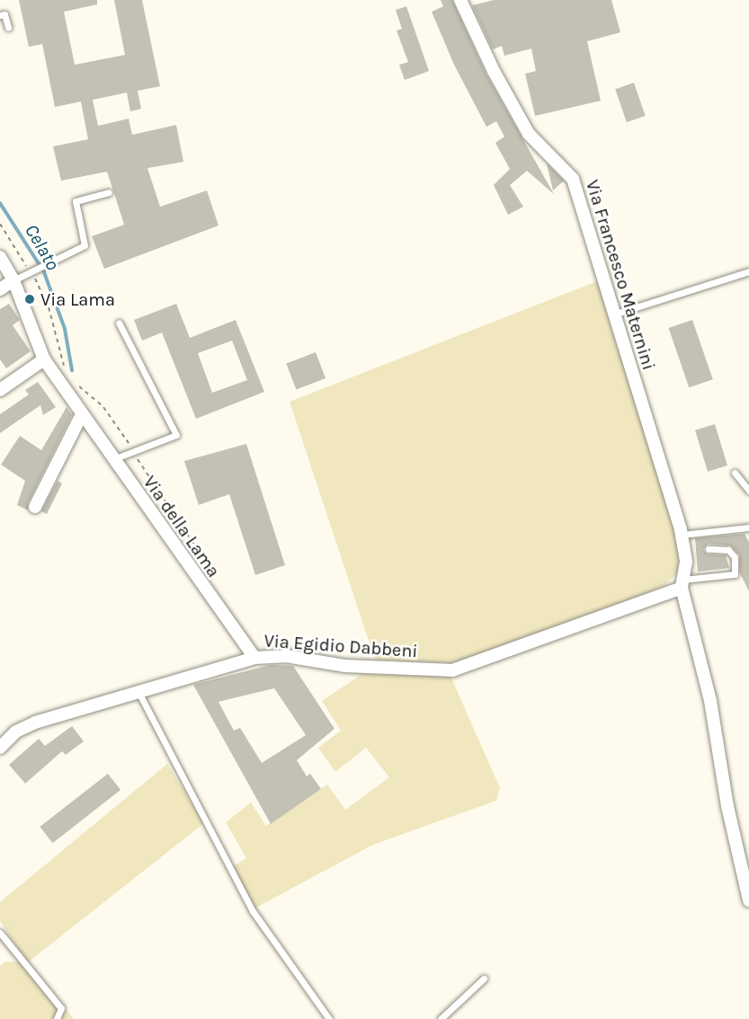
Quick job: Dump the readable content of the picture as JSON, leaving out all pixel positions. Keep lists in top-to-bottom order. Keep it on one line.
{"streets":{"street":["Via Francesco Maternini","Via della Lama","Via Egidio Dabbeni"]},"crossings":[["Via Francesco Maternini","Via Egidio Dabbeni"],["Via della Lama","Via Egidio Dabbeni"]],"water":["Celato"],"places":["Via Lama"]}
